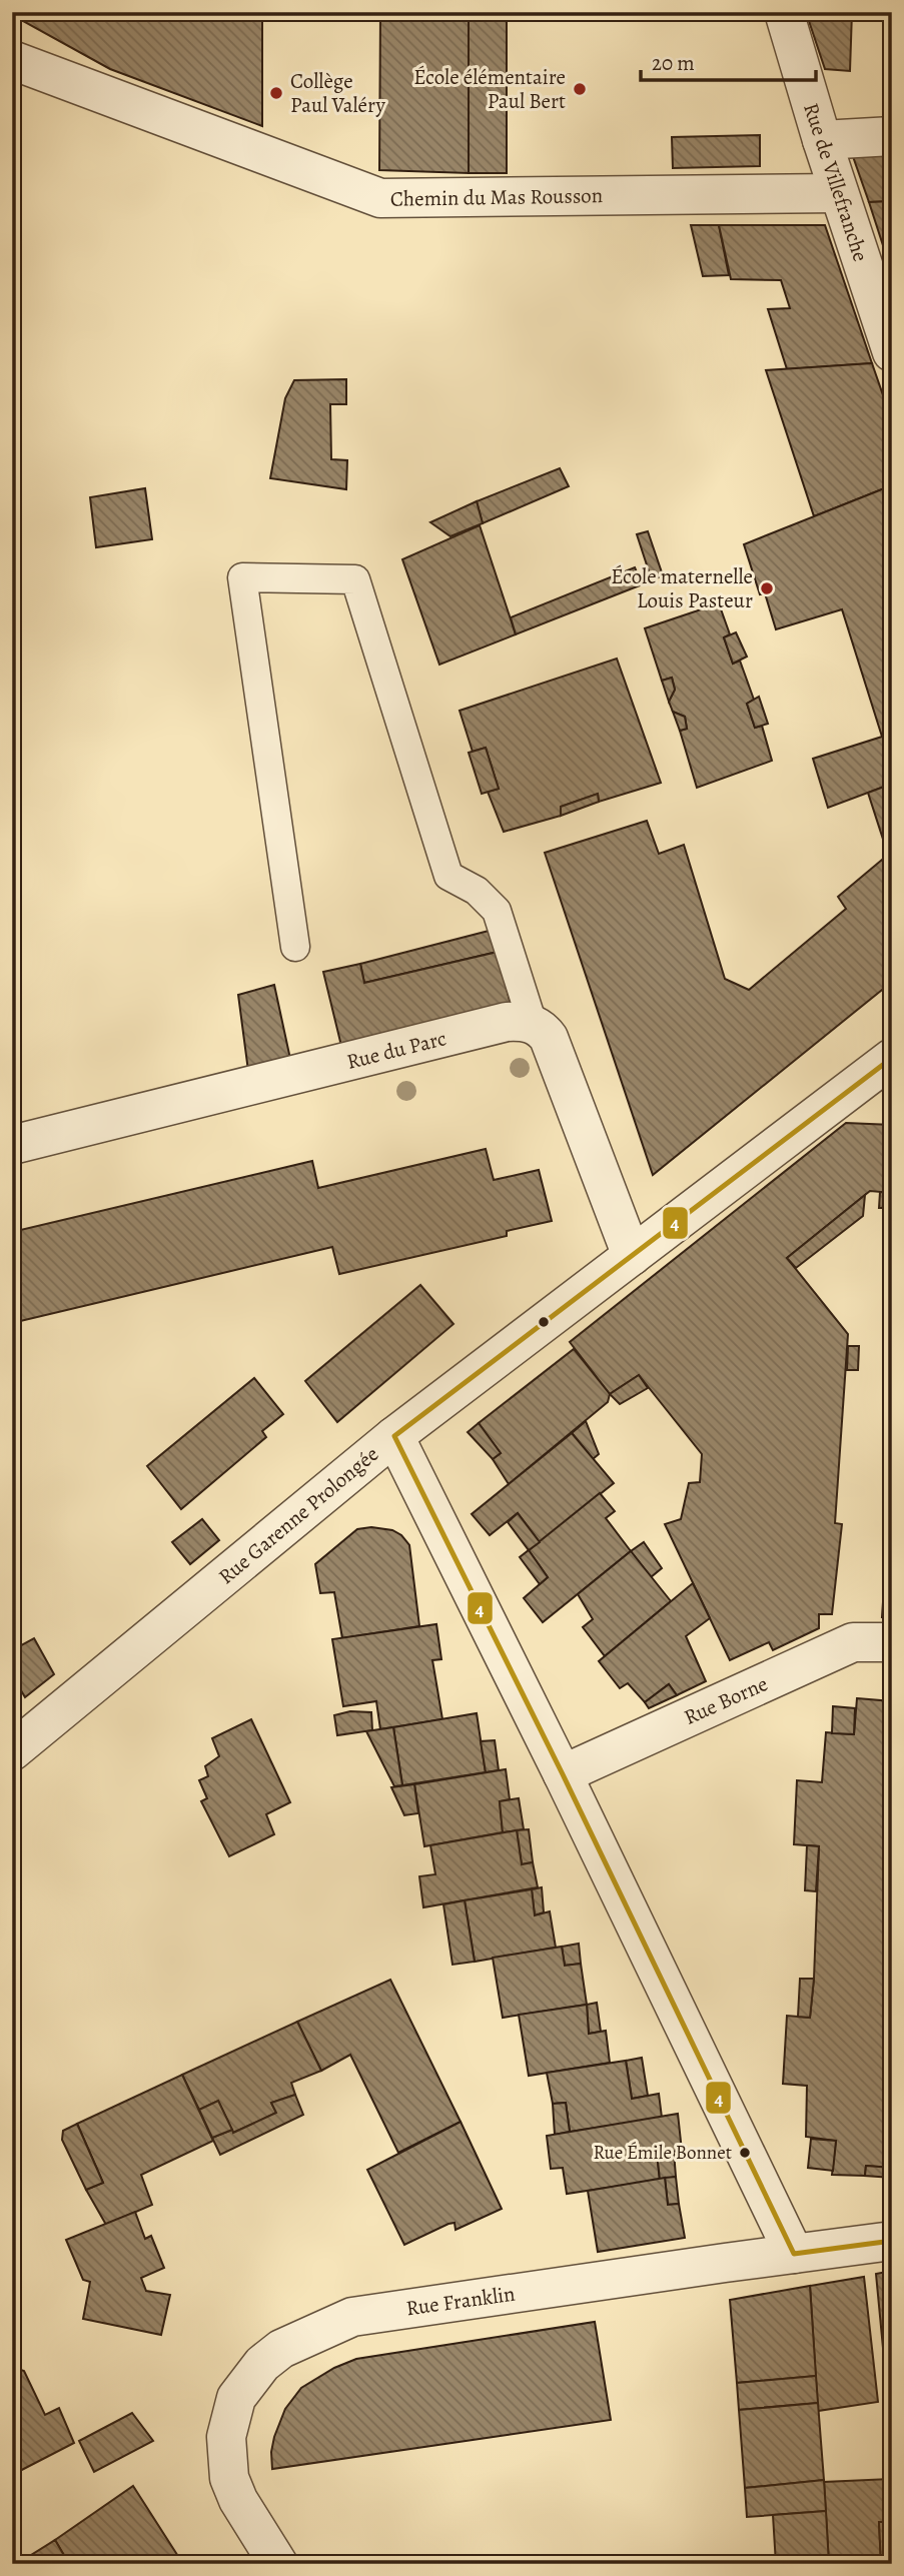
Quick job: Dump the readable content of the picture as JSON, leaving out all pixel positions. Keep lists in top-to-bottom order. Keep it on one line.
{"streets":{"street":["Rue de Villefranche","Chemin du Mas Rousson","Rue du Parc","Rue Garenne Prolongée","Rue Borne","Rue Franklin"]},"crossings":[["Rue de Villefranche","Chemin du Mas Rousson"]],"places":["École élémentaire Paul Bert","Collège Paul Valéry","École maternelle Louis Pasteur","Rue Émile Bonnet"],"lines":["transit line 4"],"scale_bar":"20 m"}
